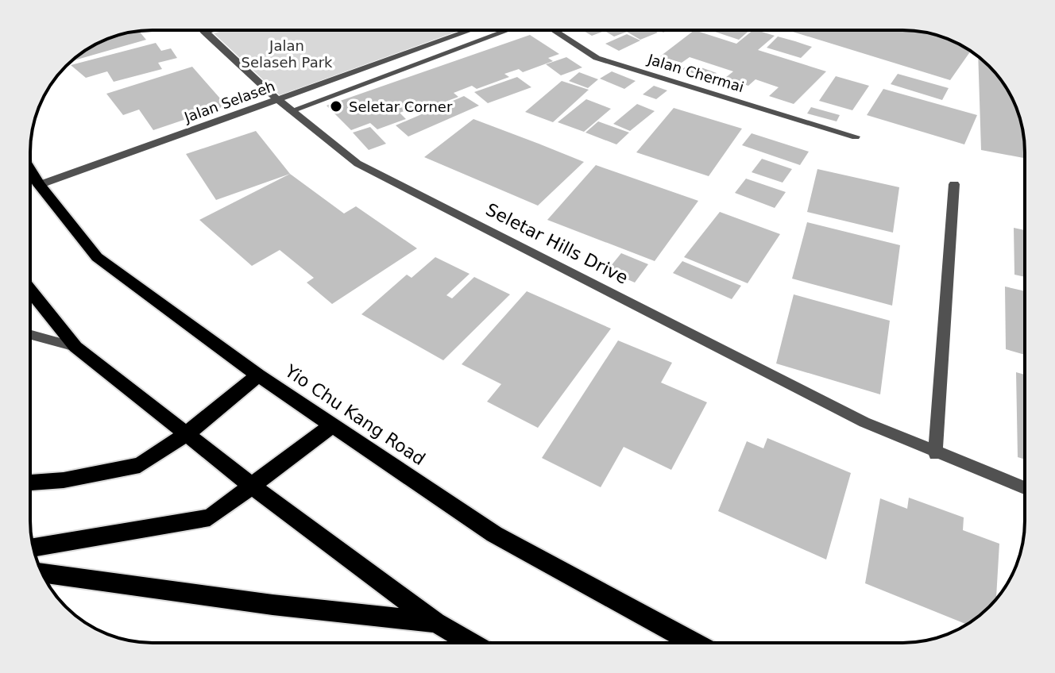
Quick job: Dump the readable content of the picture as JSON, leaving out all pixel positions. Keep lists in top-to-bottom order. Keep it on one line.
{"streets":{"main road":["Yio Chu Kang Road"],"street":["Jalan Chermai","Jalan Selaseh","Seletar Hills Drive"]},"crossings":[["Jalan Selaseh","Seletar Hills Drive"],["Jalan Selaseh","Yio Chu Kang Road"]],"parks":["Jalan Selaseh Park"],"places":["Seletar Corner"]}
